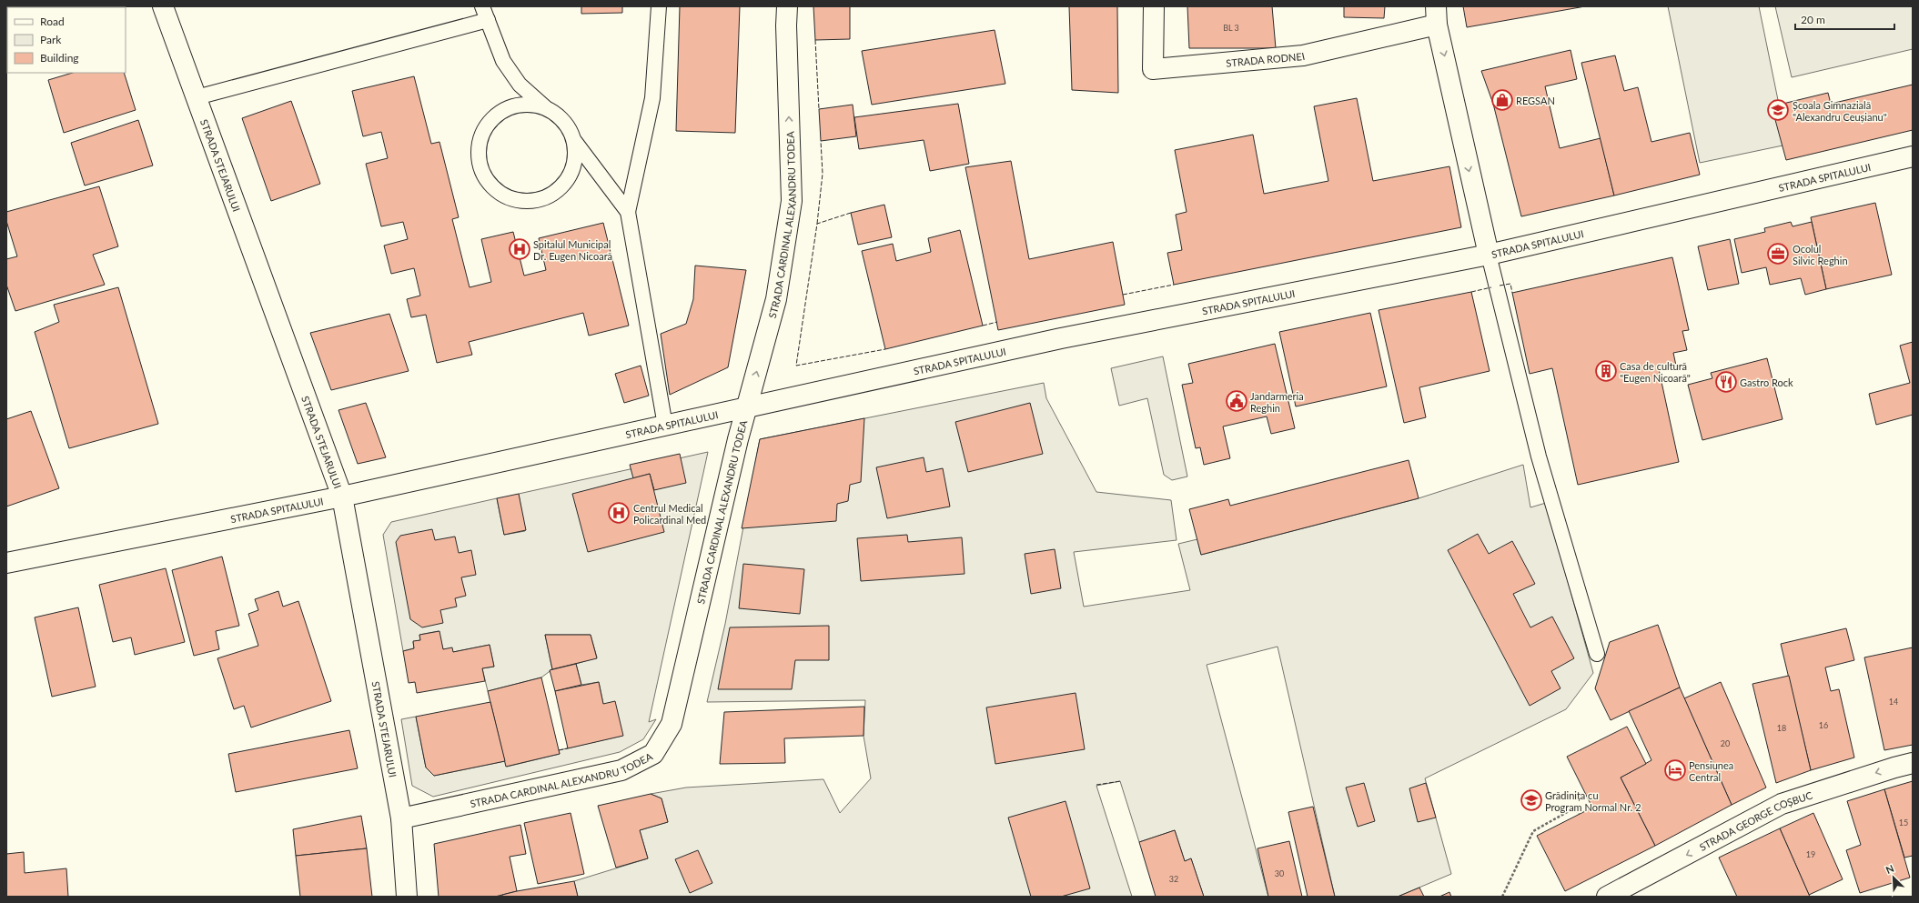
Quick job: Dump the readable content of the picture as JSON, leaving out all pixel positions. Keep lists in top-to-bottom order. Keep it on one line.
{"streets":{"street":["STRADA RODNEI","STRADA STEJARULUI","STRADA SPITALULUI","STRADA CARDINAL ALEXANDRU TODEA","STRADA GEORGE COȘBUC"]},"crossings":[["STRADA RODNEI","STRADA SPITALULUI"],["STRADA STEJARULUI","STRADA SPITALULUI"],["STRADA STEJARULUI","STRADA CARDINAL ALEXANDRU TODEA"],["STRADA SPITALULUI","STRADA CARDINAL ALEXANDRU TODEA"]],"one_way":["STRADA RODNEI","STRADA CARDINAL ALEXANDRU TODEA","STRADA GEORGE COȘBUC"],"places":{"shop":["REGSAN"],"school or university":["Școala Gimnazială \"Alexandru Ceușianu\"","Grădinița cu Program Normal Nr. 2"],"hospital":["Spitalul Municipal Dr. Eugen Nicoară","Centrul Medical Policardinal Med"],"office":["Ocolul Silvic Reghin"],"building":["Casa de cultură \"Eugen Nicoară\""],"restaurant":["Gastro Rock"],"public building":["Jandarmeria Reghin"],"hotel":["Pensiunea Central"]},"house_numbers":["BL 3","14","16","18","20","15","19","30","32"],"legend":["Road","Park","Building"],"scale_bar":"20 m","north":"top left"}
